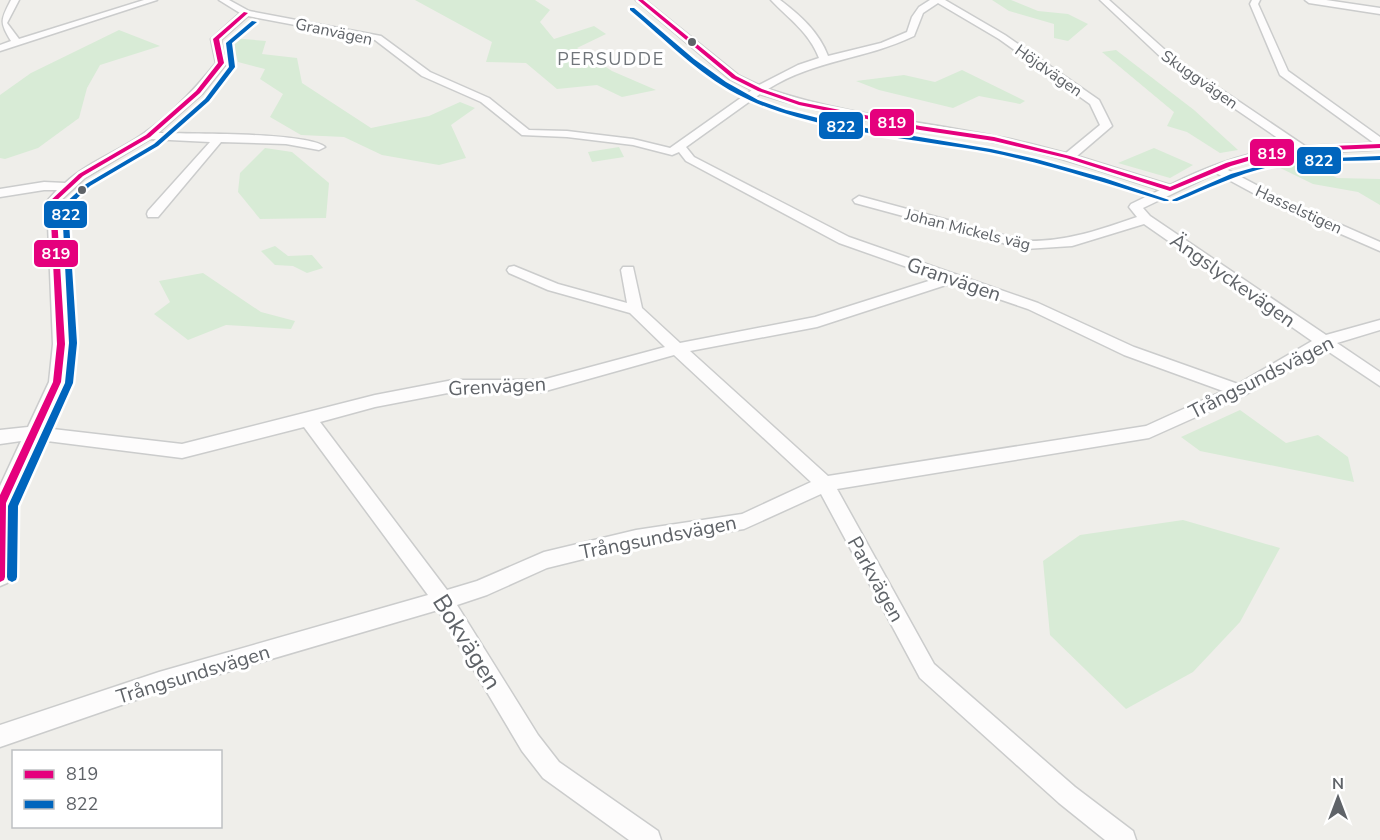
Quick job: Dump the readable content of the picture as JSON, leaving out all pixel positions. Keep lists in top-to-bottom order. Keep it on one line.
{"streets":{"street":["Granvägen","Höjdvägen","Skuggvägen","Hasselstigen","Johan Mickels väg","Ängslyckevägen","Trångsundsvägen","Grenvägen","Parkvägen","Bokvägen"]},"crossings":[["Granvägen","Trångsundsvägen"],["Granvägen","Grenvägen"],["Johan Mickels väg","Ängslyckevägen"],["Ängslyckevägen","Trångsundsvägen"],["Trångsundsvägen","Parkvägen"],["Trångsundsvägen","Bokvägen"],["Grenvägen","Parkvägen"],["Grenvägen","Bokvägen"]],"districts":["PERSUDDE"],"lines":["transit line 819","transit line 822"],"legend":["819","822"],"north":"top"}
